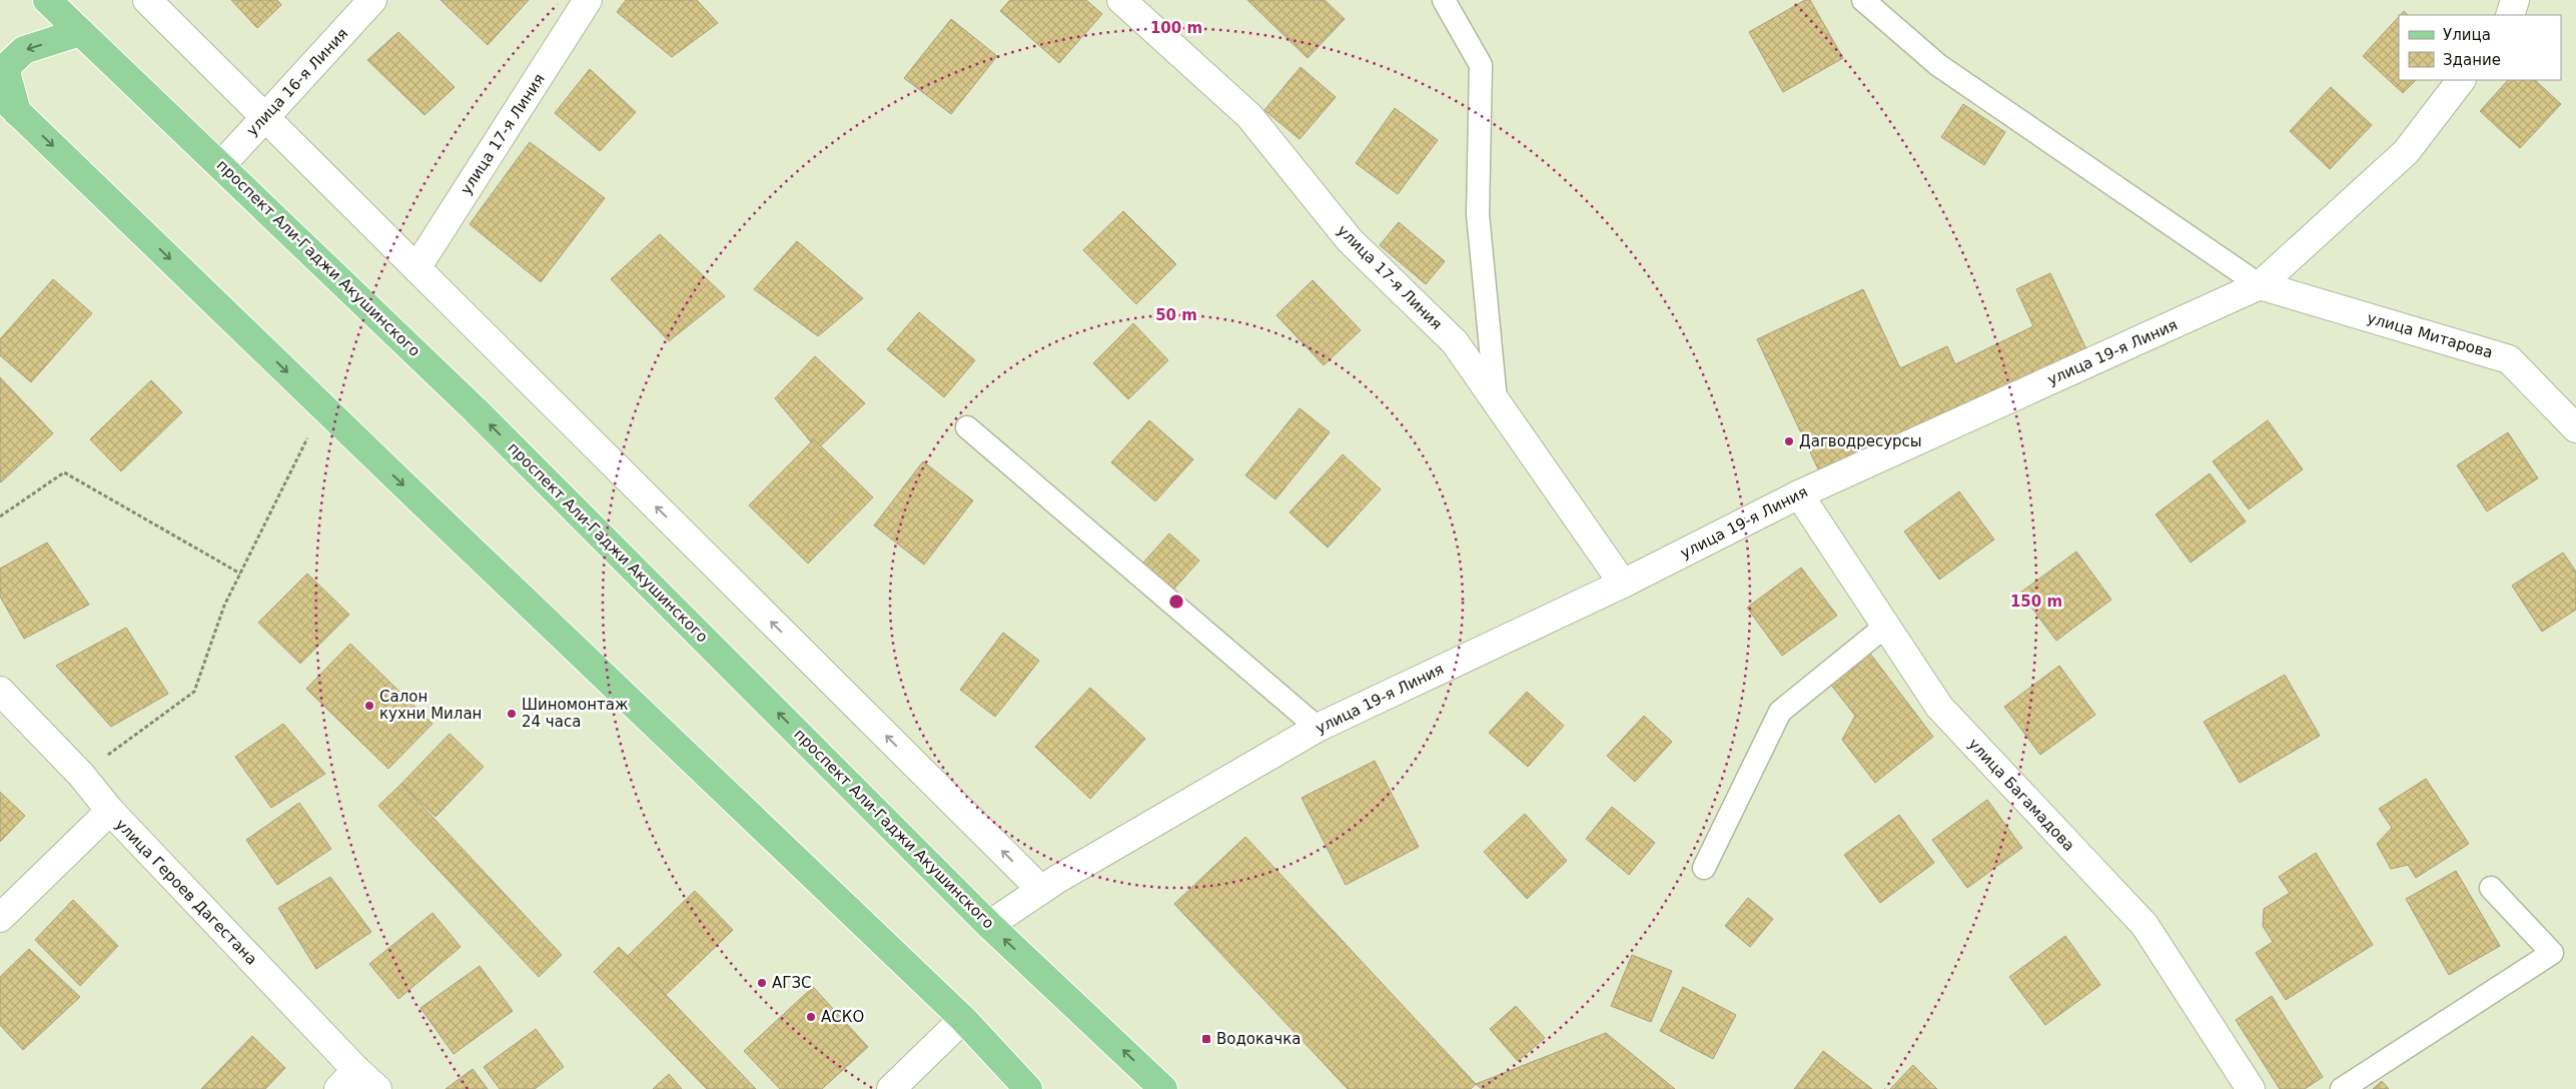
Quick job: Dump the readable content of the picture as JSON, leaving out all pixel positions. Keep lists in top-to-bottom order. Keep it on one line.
{"streets":{"main road":["проспект Али-Гаджи Акушинского"],"street":["улица 16-я Линия","улица 17-я Линия","улица Митарова","улица 19-я Линия","улица Багамадова","улица Героев Дагестана"]},"crossings":[["улица 16-я Линия","проспект Али-Гаджи Акушинского"],["улица 17-я Линия","улица 19-я Линия"],["проспект Али-Гаджи Акушинского","улица 19-я Линия"],["улица Митарова","улица 19-я Линия"],["улица 19-я Линия","улица Багамадова"]],"places":{"other":["Дагводресурсы","Салон кухни Милан","Шиномонтаж 24 часа","АГЗС","АСКО"],"transit":["Водокачка"]},"legend":["Улица","Здание"],"rings":["100 m","50 m","150 m"]}
